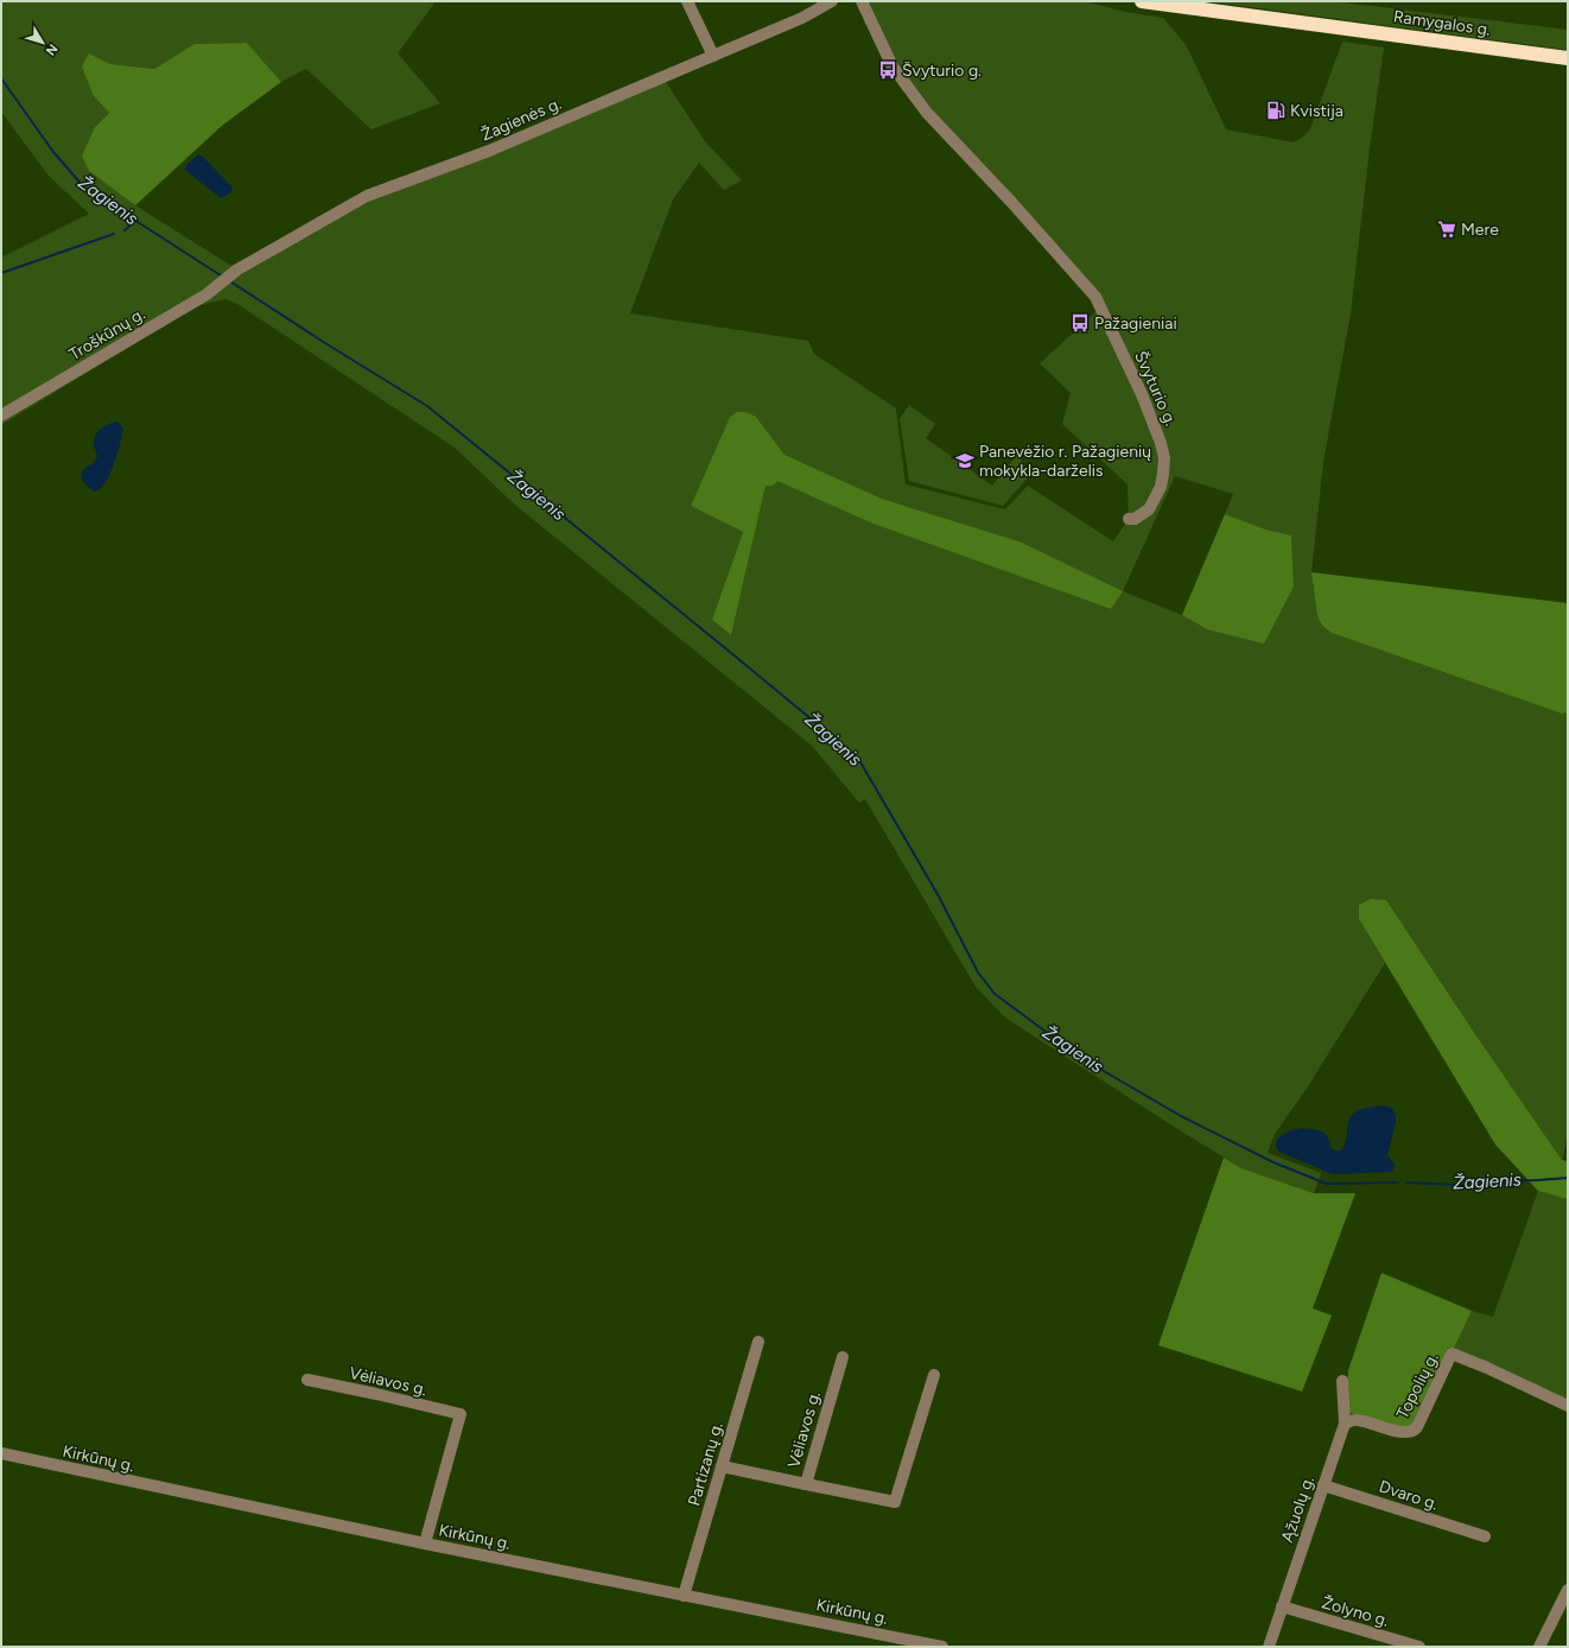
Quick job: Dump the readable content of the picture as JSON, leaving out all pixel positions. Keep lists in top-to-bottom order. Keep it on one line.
{"streets":{"highway":["Ramygalos g."],"street":["Žagienės g.","Troškūnų g.","Švyturio g.","Vėliavos g.","Topolių g.","Kirkūnų g.","Partizanų g.","Dvaro g.","Ąžuolų g.","Žolyno g."]},"crossings":[["Žagienės g.","Troškūnų g."],["Vėliavos g.","Kirkūnų g."],["Vėliavos g.","Partizanų g."],["Topolių g.","Ąžuolų g."],["Kirkūnų g.","Partizanų g."],["Dvaro g.","Ąžuolų g."],["Ąžuolų g.","Žolyno g."]],"water":["Žagienis"],"places":{"bus stop":["Švyturio g.","Pažagieniai"],"fuel station":["Kvistija"],"supermarket":["Mere"],"school or university":["Panevėžio r. Pažagienių mokykla-darželis"]},"north":"bottom right"}
